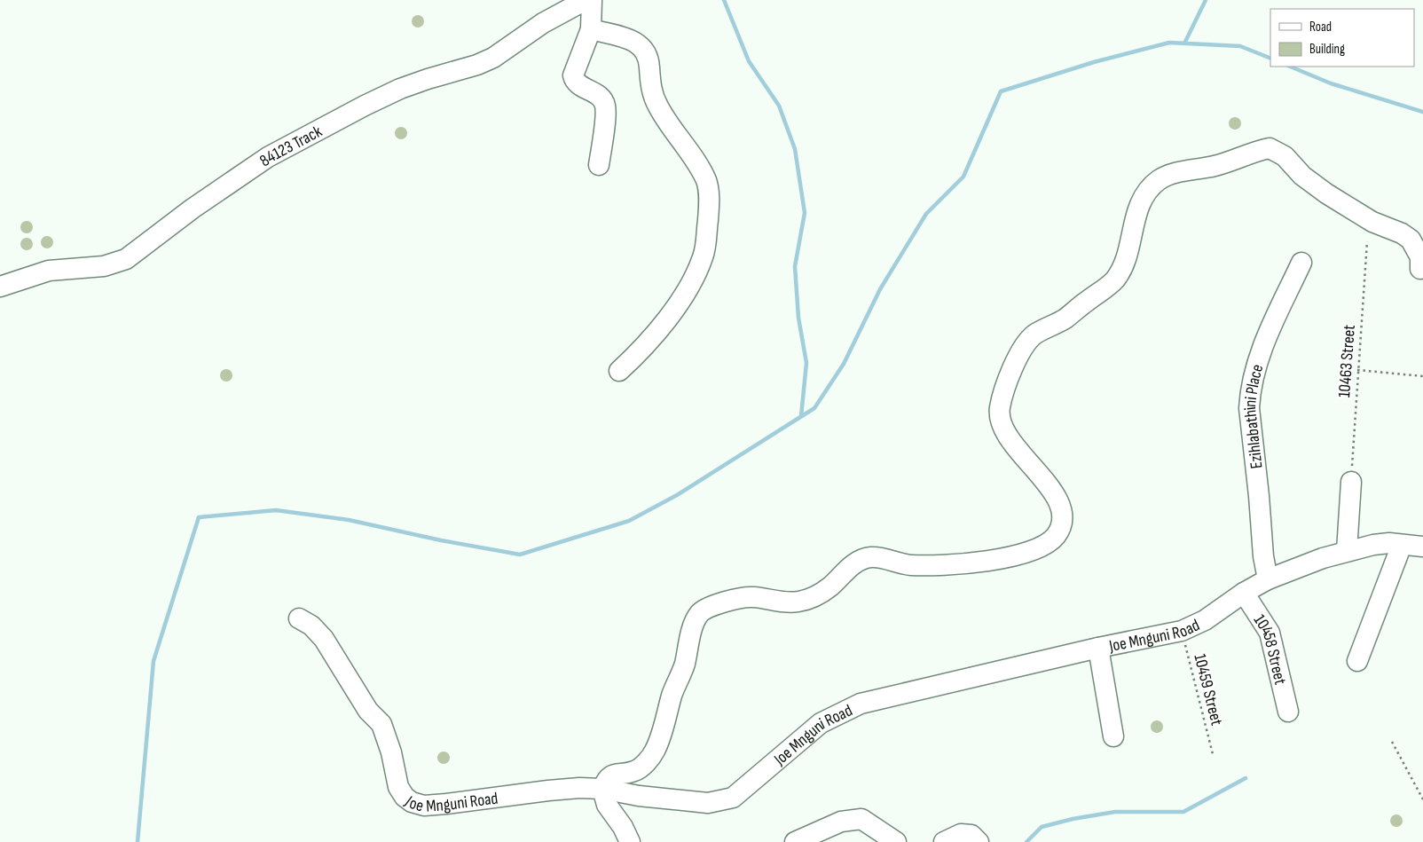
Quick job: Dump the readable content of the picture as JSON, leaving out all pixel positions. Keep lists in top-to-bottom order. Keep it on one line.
{"streets":{"street":["84123 Track","Ezihlabathini Place","Joe Mnguni Road","10458 Street"],"path":["10463 Street","10459 Street"]},"crossings":[["Ezihlabathini Place","Joe Mnguni Road"],["Joe Mnguni Road","10458 Street"],["Joe Mnguni Road","10459 Street"]],"legend":["Road","Building"]}
